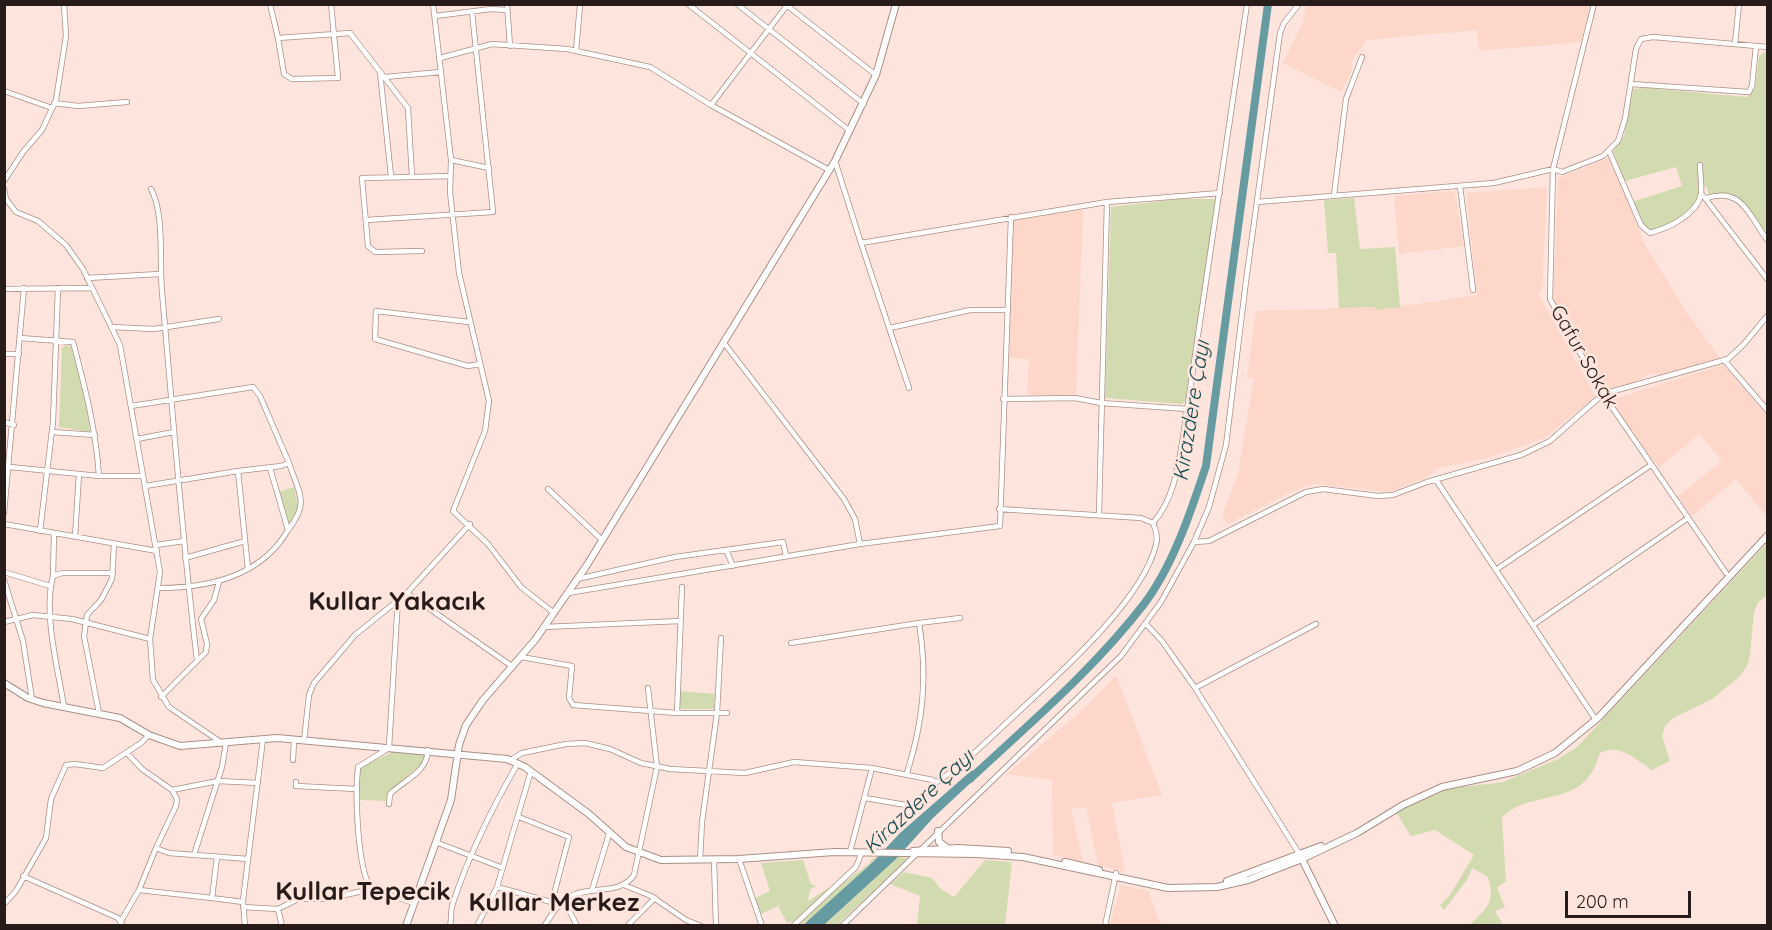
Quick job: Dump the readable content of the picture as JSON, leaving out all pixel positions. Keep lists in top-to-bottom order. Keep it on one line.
{"streets":{"street":["Gafur Sokak"]},"districts":["Kullar Yakacık","Kullar Tepecik","Kullar Merkez"],"water":["Kirazdere Çayı"],"scale_bar":"200 m"}
